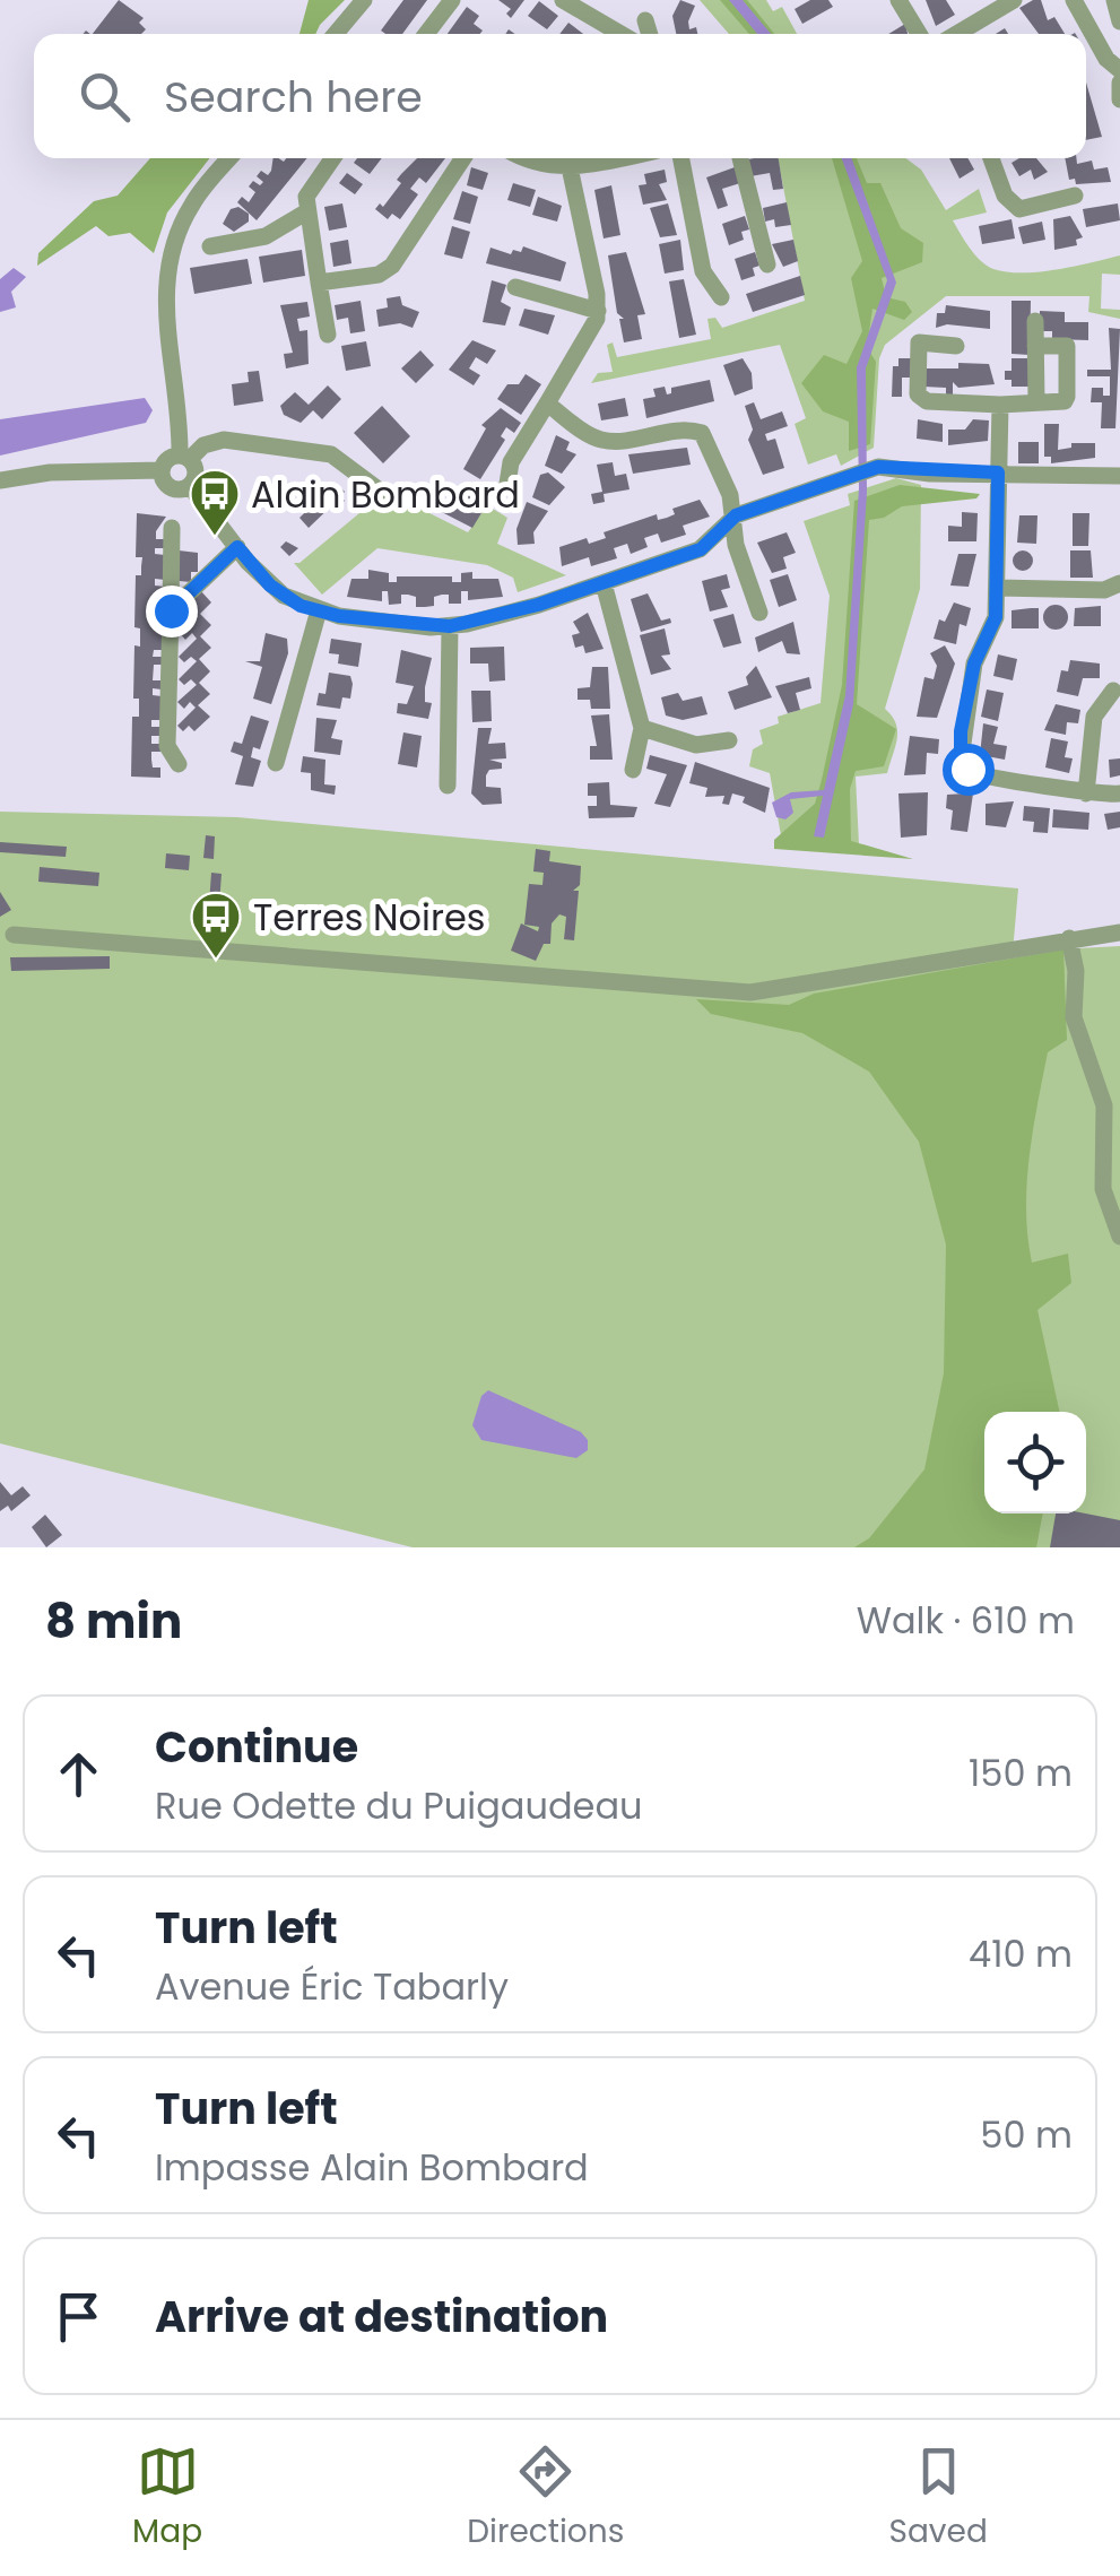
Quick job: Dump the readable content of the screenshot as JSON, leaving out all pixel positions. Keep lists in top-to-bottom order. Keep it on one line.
{"places":{"bus stop":["Alain Bombard","Terres Noires"]},"page":{"search":"Search here","heading":["8 min","Walk · 610 m"],"list":[["Continue","Rue Odette du Puigaudeau","150 m"],["Turn left","Avenue Éric Tabarly","410 m"],["Turn left","Impasse Alain Bombard","50 m"],"Arrive at destination"],"nav":["Map","Directions","Saved"]}}
